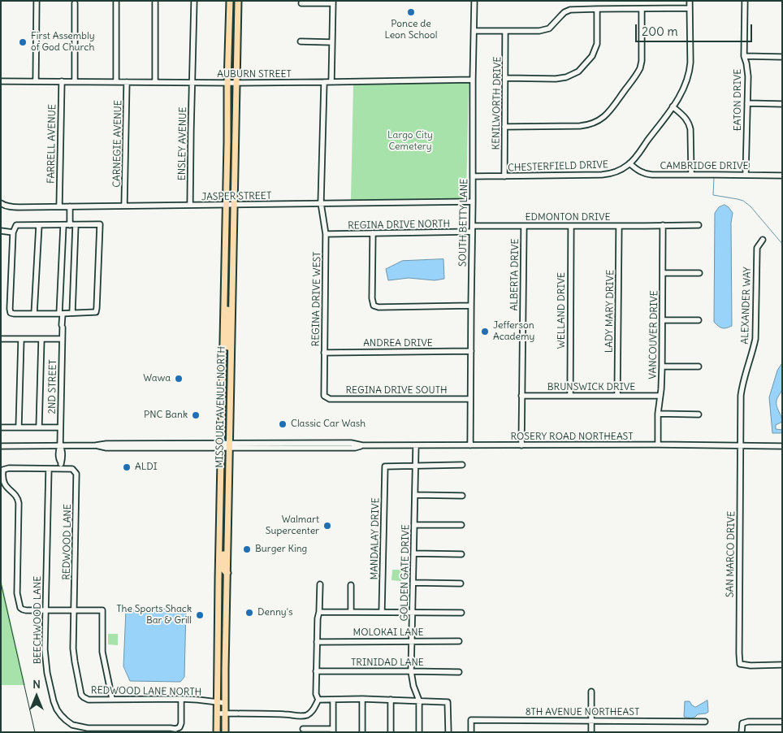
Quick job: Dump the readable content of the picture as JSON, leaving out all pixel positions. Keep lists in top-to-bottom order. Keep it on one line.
{"streets":{"main road":["MISSOURI AVENUE NORTH"],"street":["AUBURN STREET","EATON DRIVE","KENILWORTH DRIVE","FARRELL AVENUE","CARNEGIE AVENUE","ENSLEY AVENUE","CHESTERFIELD DRIVE","CAMBRIDGE DRIVE","JASPER STREET","EDMONTON DRIVE","SOUTH BETTY LANE","REGINA DRIVE NORTH","ALBERTA DRIVE","REGINA DRIVE WEST","ALEXANDER WAY","WELLAND DRIVE","LADY MARY DRIVE","VANCOUVER DRIVE","ANDREA DRIVE","2ND STREET","BRUNSWICK DRIVE","REGINA DRIVE SOUTH","ROSERY ROAD NORTHEAST","MANDALAY DRIVE","REDWOOD LANE","SAN MARCO DRIVE","GOLDEN GATE DRIVE","BEECHWOOD LANE","MOLOKAI LANE","TRINIDAD LANE","REDWOOD LANE NORTH","8TH AVENUE NORTHEAST"]},"crossings":[["AUBURN STREET","FARRELL AVENUE"],["AUBURN STREET","CARNEGIE AVENUE"],["AUBURN STREET","ENSLEY AVENUE"],["AUBURN STREET","SOUTH BETTY LANE"],["AUBURN STREET","REGINA DRIVE WEST"],["AUBURN STREET","MISSOURI AVENUE NORTH"],["EATON DRIVE","CAMBRIDGE DRIVE"],["KENILWORTH DRIVE","CHESTERFIELD DRIVE"],["FARRELL AVENUE","JASPER STREET"],["CARNEGIE AVENUE","JASPER STREET"],["ENSLEY AVENUE","JASPER STREET"],["CHESTERFIELD DRIVE","CAMBRIDGE DRIVE"],["CHESTERFIELD DRIVE","SOUTH BETTY LANE"],["JASPER STREET","SOUTH BETTY LANE"],["JASPER STREET","REGINA DRIVE WEST"],["JASPER STREET","MISSOURI AVENUE NORTH"],["EDMONTON DRIVE","SOUTH BETTY LANE"],["EDMONTON DRIVE","REGINA DRIVE NORTH"],["EDMONTON DRIVE","ALBERTA DRIVE"],["EDMONTON DRIVE","WELLAND DRIVE"],["EDMONTON DRIVE","LADY MARY DRIVE"],["EDMONTON DRIVE","VANCOUVER DRIVE"],["SOUTH BETTY LANE","REGINA DRIVE NORTH"],["SOUTH BETTY LANE","ANDREA DRIVE"],["SOUTH BETTY LANE","REGINA DRIVE SOUTH"],["SOUTH BETTY LANE","ROSERY ROAD NORTHEAST"],["REGINA DRIVE NORTH","REGINA DRIVE WEST"],["ALBERTA DRIVE","BRUNSWICK DRIVE"],["ALBERTA DRIVE","ROSERY ROAD NORTHEAST"],["REGINA DRIVE WEST","ANDREA DRIVE"],["REGINA DRIVE WEST","REGINA DRIVE SOUTH"],["ALEXANDER WAY","ROSERY ROAD NORTHEAST"],["ALEXANDER WAY","SAN MARCO DRIVE"],["WELLAND DRIVE","BRUNSWICK DRIVE"],["LADY MARY DRIVE","BRUNSWICK DRIVE"],["VANCOUVER DRIVE","BRUNSWICK DRIVE"],["VANCOUVER DRIVE","ROSERY ROAD NORTHEAST"],["2ND STREET","REDWOOD LANE"],["MISSOURI AVENUE NORTH","ROSERY ROAD NORTHEAST"],["MISSOURI AVENUE NORTH","REDWOOD LANE NORTH"],["ROSERY ROAD NORTHEAST","SAN MARCO DRIVE"],["ROSERY ROAD NORTHEAST","GOLDEN GATE DRIVE"],["MANDALAY DRIVE","GOLDEN GATE DRIVE"],["REDWOOD LANE","REDWOOD LANE NORTH"],["GOLDEN GATE DRIVE","MOLOKAI LANE"],["GOLDEN GATE DRIVE","TRINIDAD LANE"],["BEECHWOOD LANE","REDWOOD LANE NORTH"]],"parks":["Largo City Cemetery"],"places":["Ponce de Leon School","First Assembly of God Church","Jefferson Academy","Wawa","PNC Bank","Classic Car Wash","ALDI","Walmart Supercenter","Burger King","Denny's","The Sports Shack Bar & Grill"],"scale_bar":"200 m","north":"top"}
